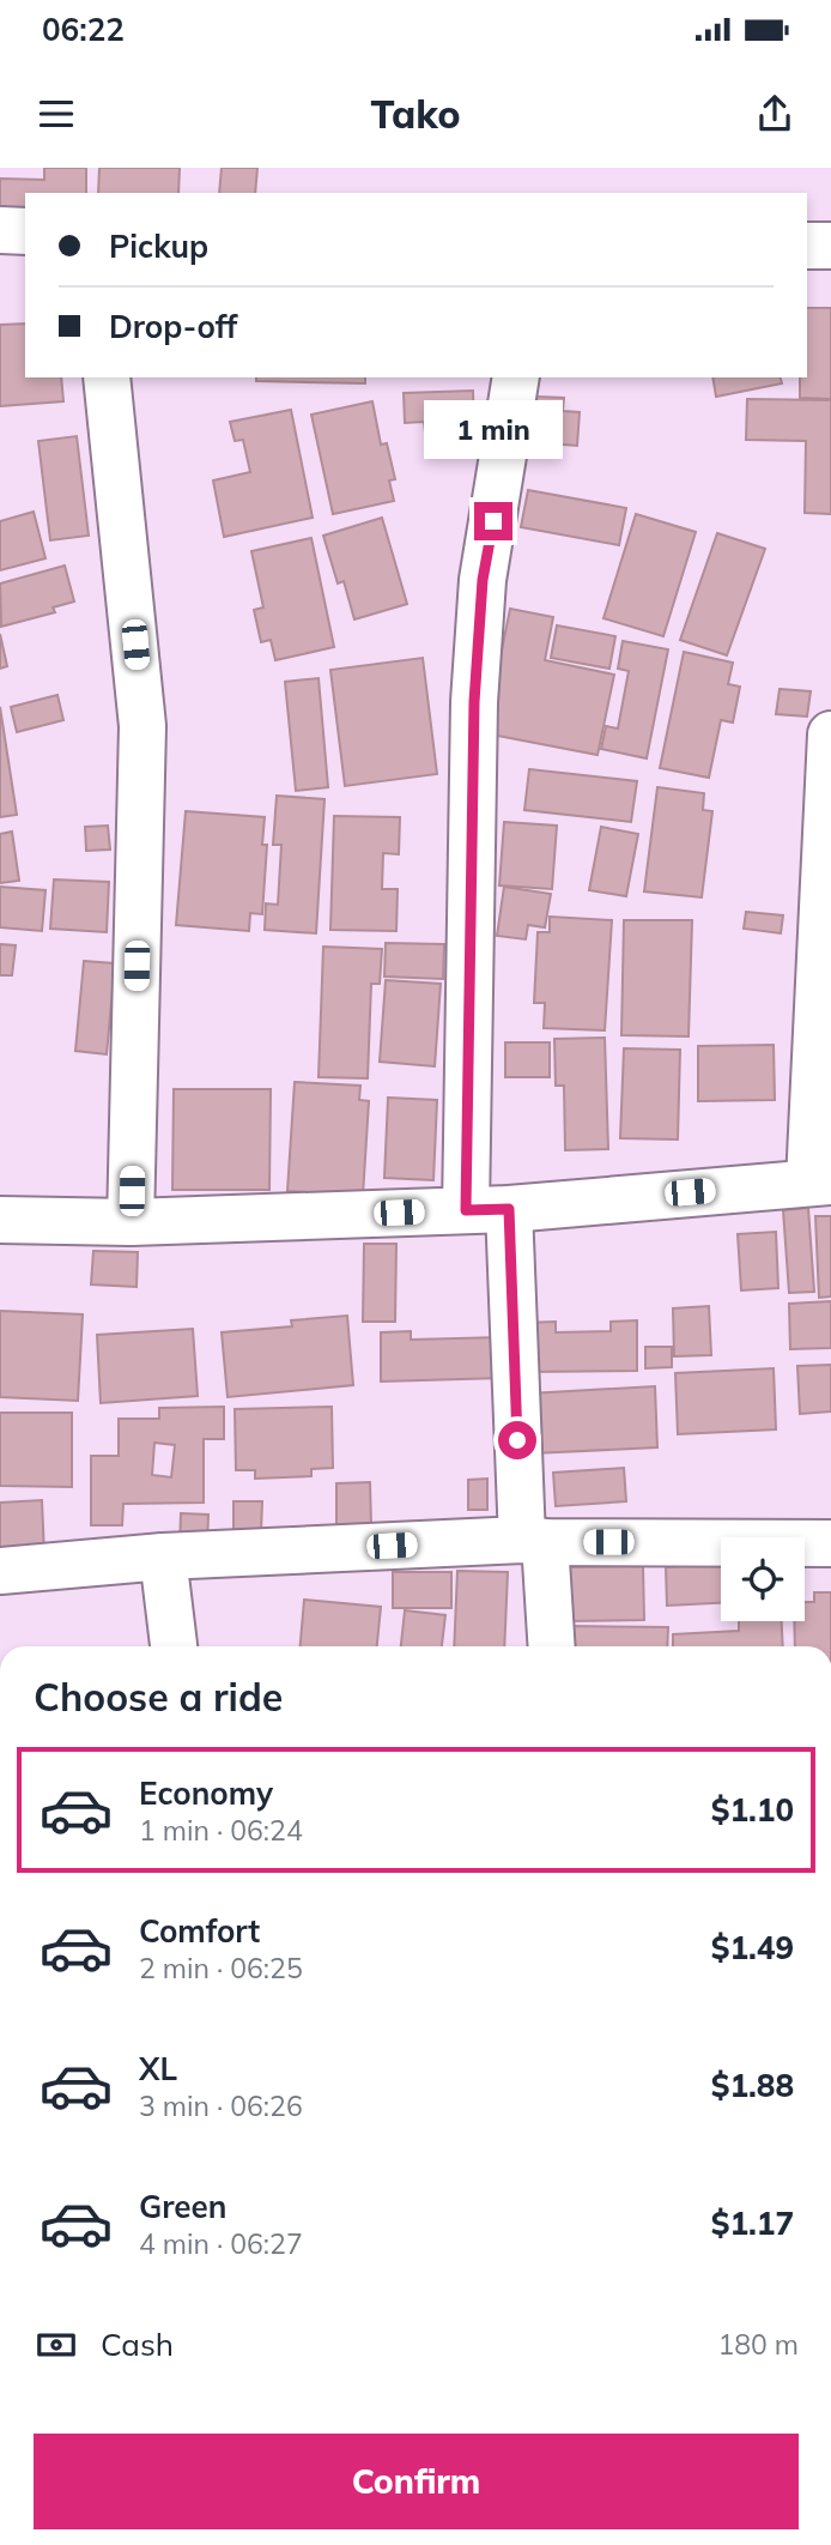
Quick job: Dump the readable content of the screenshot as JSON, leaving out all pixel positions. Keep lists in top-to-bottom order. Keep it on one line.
{"page":{"status":"06:22","header":"Tako","banner":["Pickup","Drop-off"],"bubble":"1 min","heading":"Choose a ride","list":[{"name":"Economy","note":"1 min · 06:24","value":"$1.10"},{"name":"Comfort","note":"2 min · 06:25","value":"$1.49"},{"name":"XL","note":"3 min · 06:26","value":"$1.88"},{"name":"Green","note":"4 min · 06:27","value":"$1.17"}],"pay":["Cash","180 m"],"buttons":"Confirm"}}
